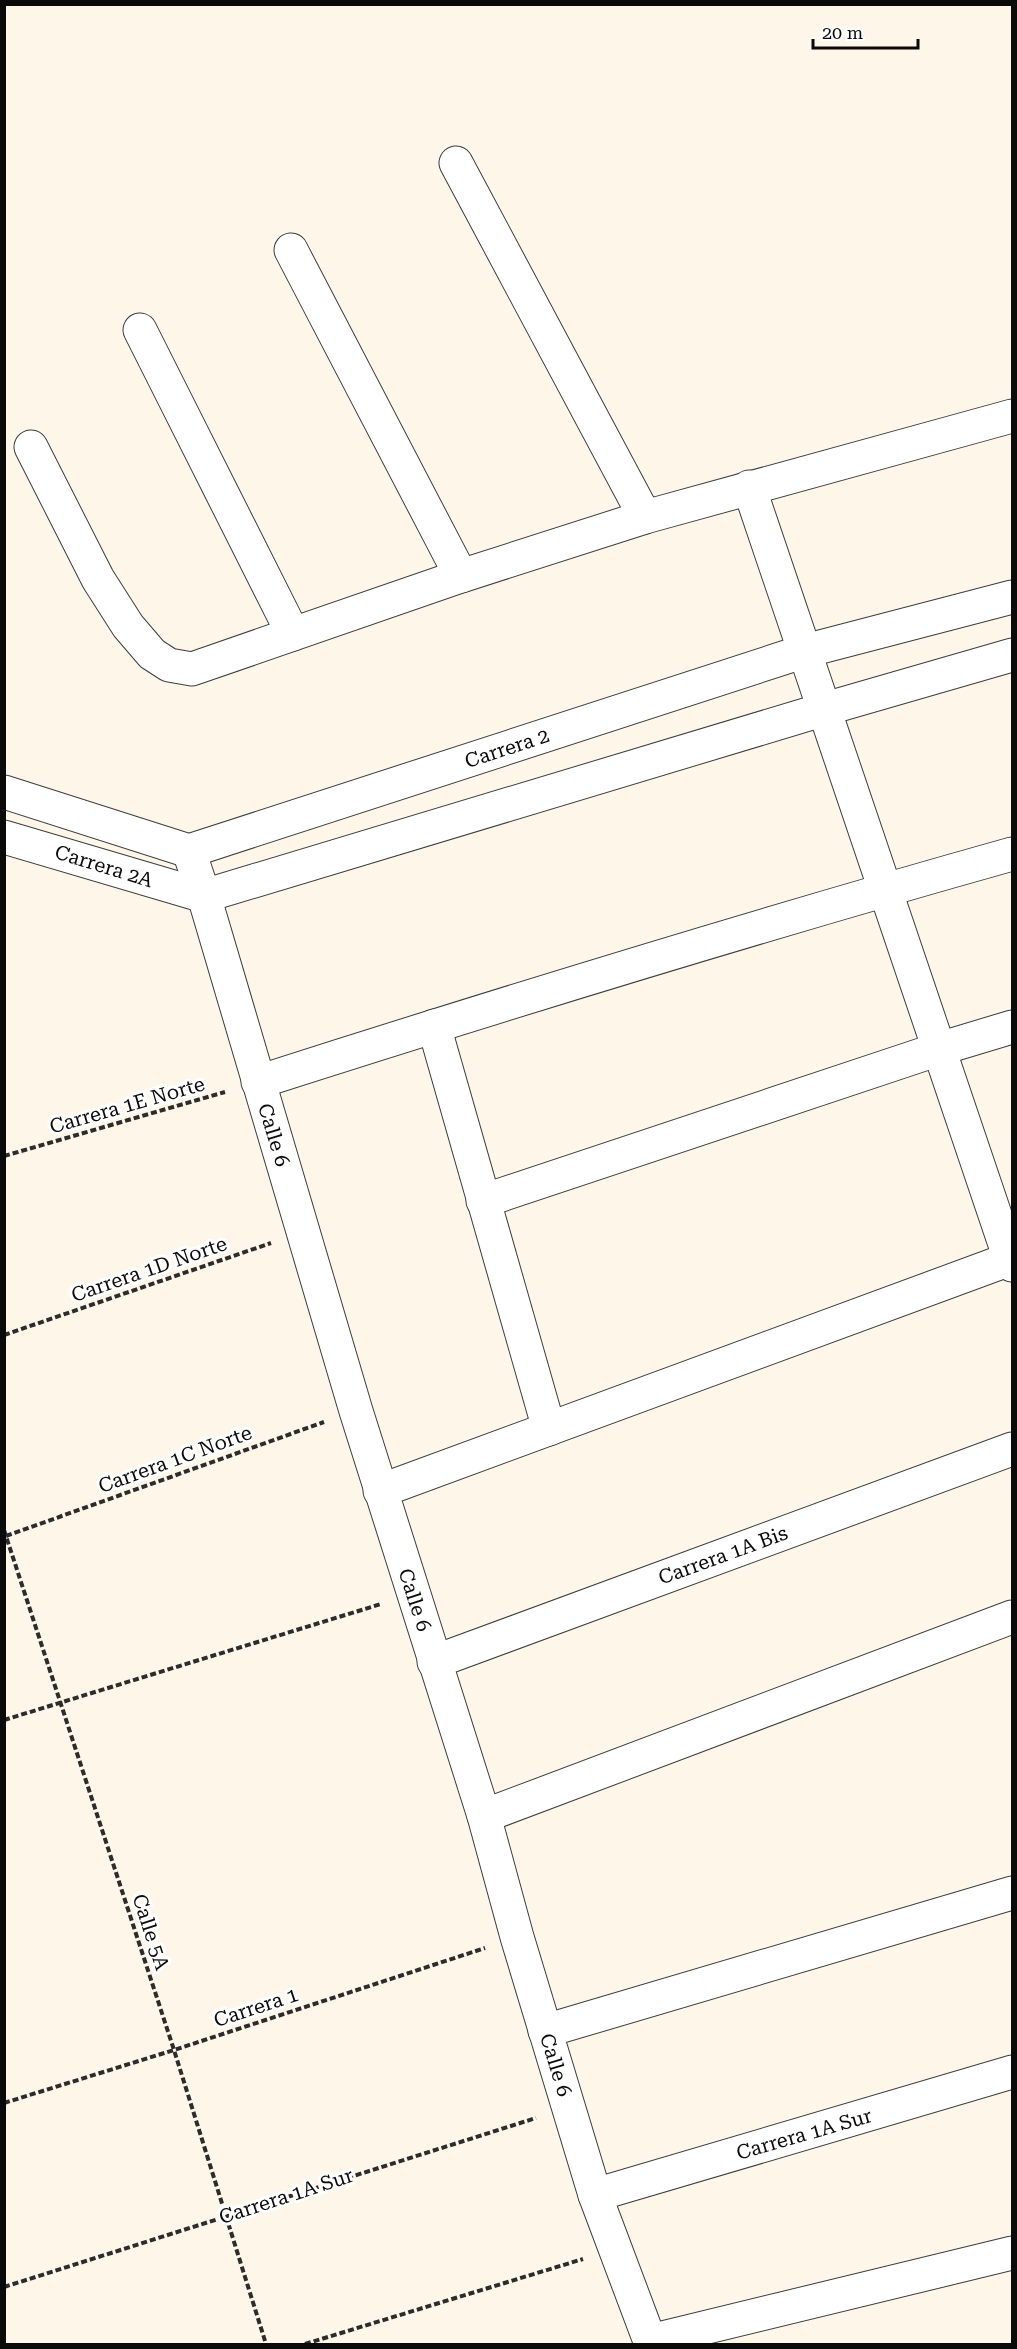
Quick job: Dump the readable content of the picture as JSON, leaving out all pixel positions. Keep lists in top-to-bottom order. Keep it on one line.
{"streets":{"street":["Carrera 2","Carrera 2A","Calle 6","Carrera 1A Bis","Carrera 1A Sur"],"path":["Carrera 1E Norte","Carrera 1D Norte","Carrera 1C Norte","Calle 5A","Carrera 1"]},"crossings":[["Carrera 2","Calle 6"],["Carrera 2A","Calle 6"],["Carrera 1E Norte","Calle 6"],["Calle 6","Carrera 1D Norte"],["Calle 6","Carrera 1C Norte"],["Calle 6","Carrera 1A Bis"],["Calle 6","Carrera 1"],["Calle 6","Carrera 1A Sur"],["Carrera 1C Norte","Calle 5A"],["Calle 5A","Carrera 1"],["Calle 5A","Carrera 1A Sur"]],"scale_bar":"20 m"}
